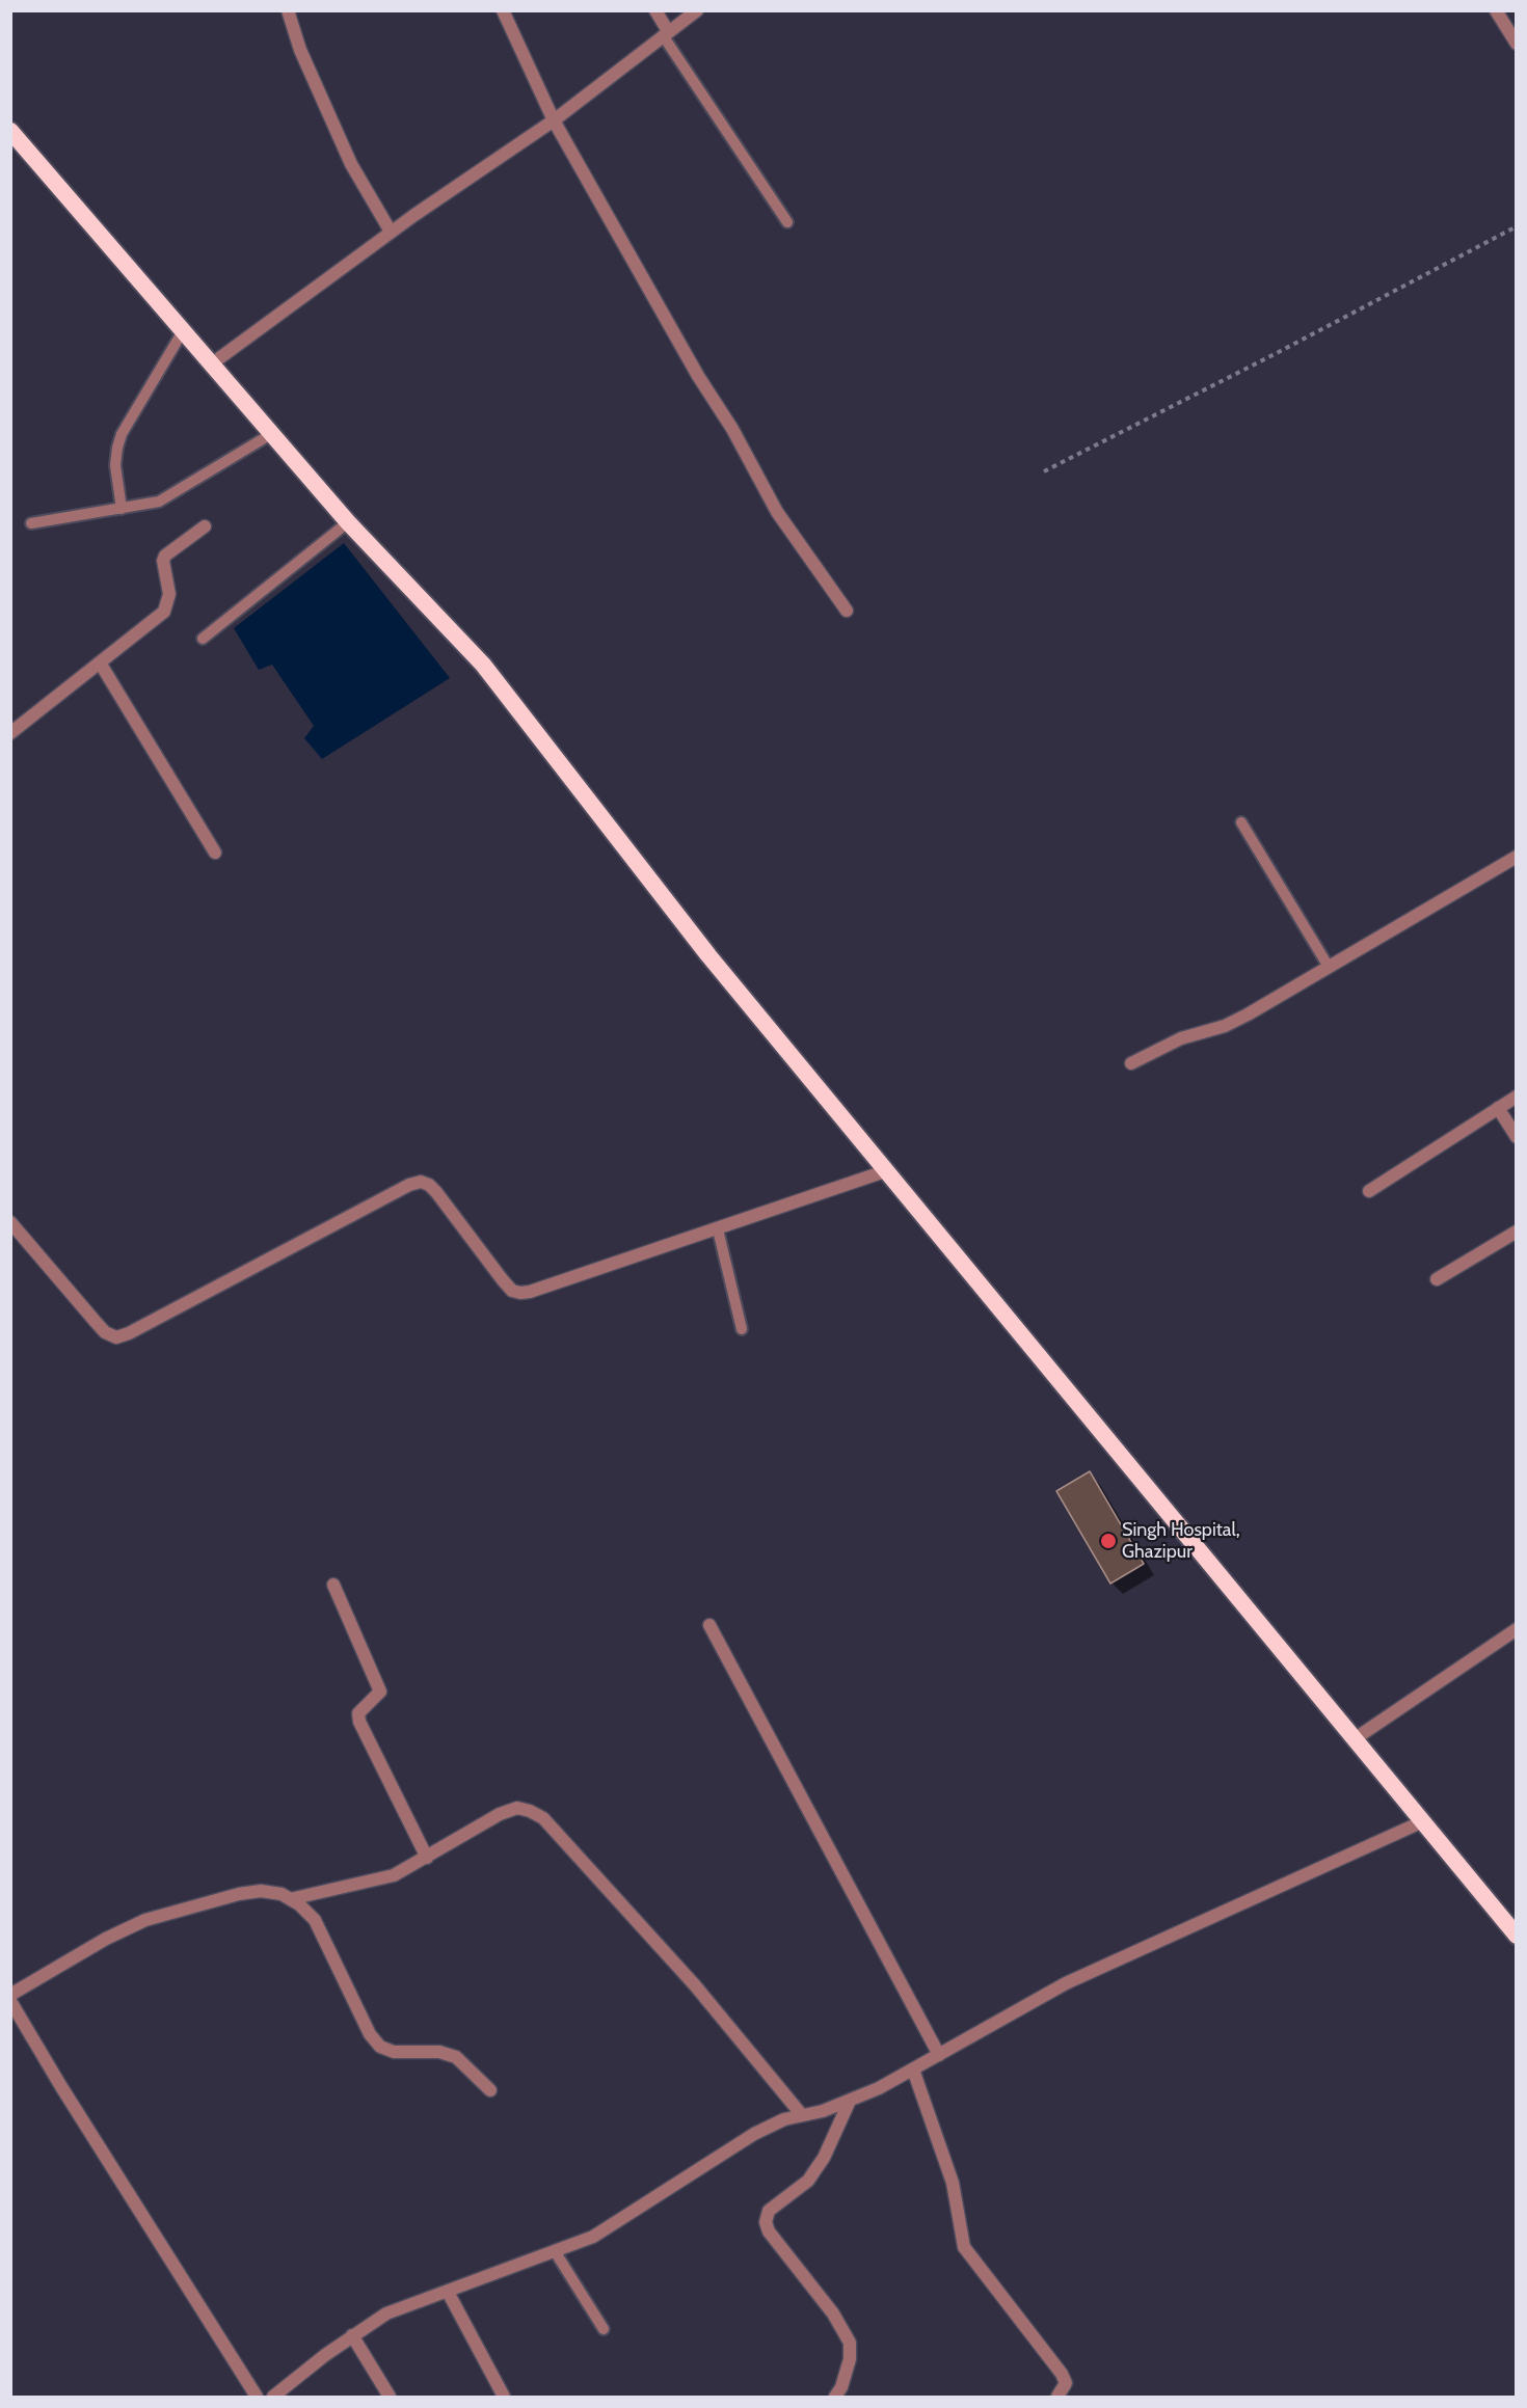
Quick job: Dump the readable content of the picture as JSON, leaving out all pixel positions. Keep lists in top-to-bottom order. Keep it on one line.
{"places":["Singh Hospital, Ghazipur"]}
